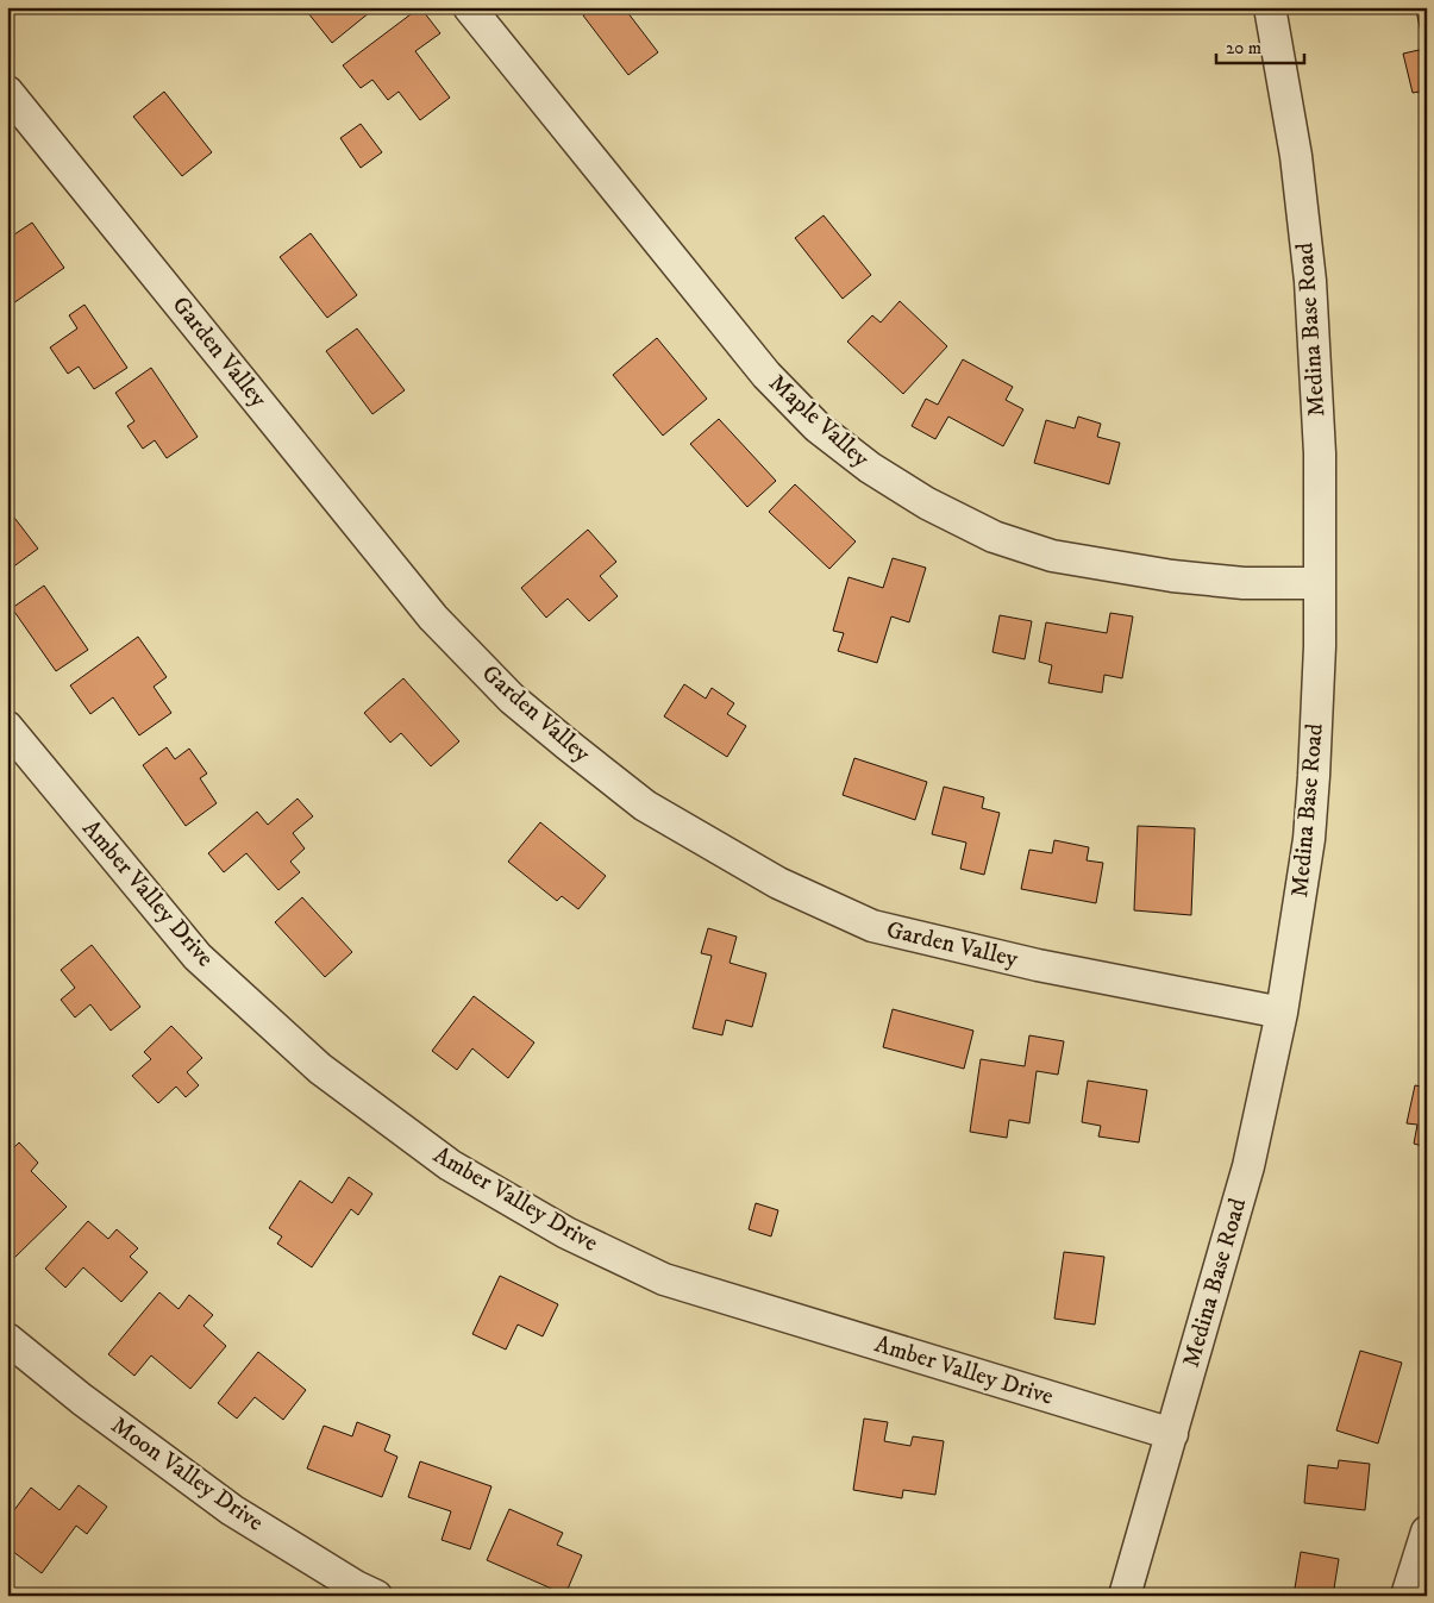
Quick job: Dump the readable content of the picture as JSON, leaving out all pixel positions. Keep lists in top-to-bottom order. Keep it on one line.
{"streets":{"street":["Medina Base Road","Garden Valley","Maple Valley","Amber Valley Drive","Moon Valley Drive"]},"crossings":[["Medina Base Road","Garden Valley"],["Medina Base Road","Maple Valley"],["Medina Base Road","Amber Valley Drive"]],"scale_bar":"20 m"}
